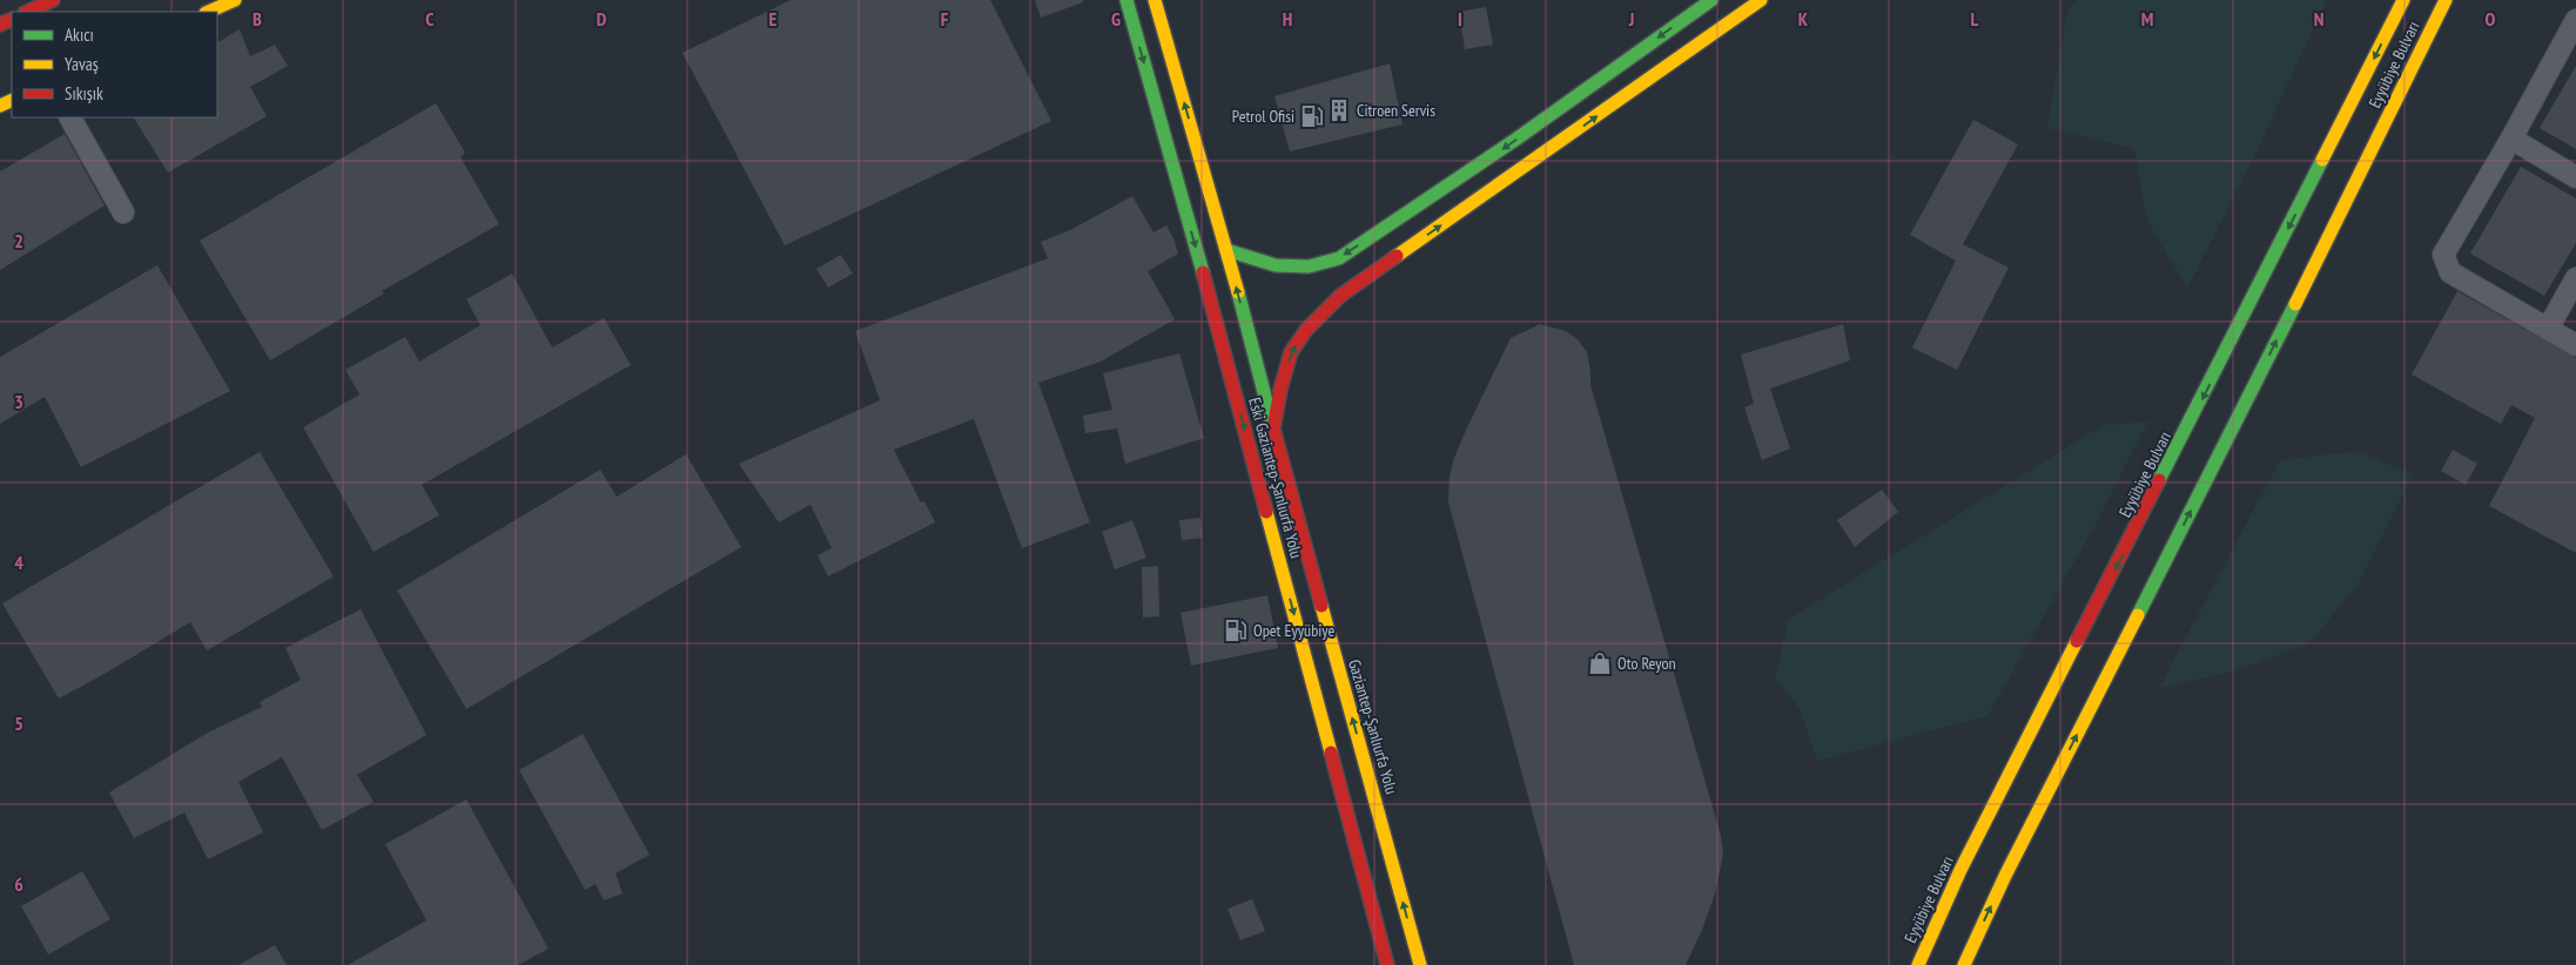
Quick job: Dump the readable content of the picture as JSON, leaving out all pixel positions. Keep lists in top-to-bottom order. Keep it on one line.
{"streets":{"main road":["Eyyübiye Bulvarı","Eski Gaziantep-Şanlıurfa Yolu","Gaziantep-Şanlıurfa Yolu"]},"crossings":[["Eski Gaziantep-Şanlıurfa Yolu","Gaziantep-Şanlıurfa Yolu"]],"one_way":["Gaziantep-Şanlıurfa Yolu"],"places":{"building":["Citroen Servis"],"fuel station":["Petrol Ofisi","Opet Eyyübiye"],"shop":["Oto Reyon"]},"legend":["Akıcı","Yavaş","Sıkışık"],"grid":{"columns":["B","C","D","E","F","G","H","I","J","K","L","M","N","O"],"rows":["2","3","4","5","6"]}}
